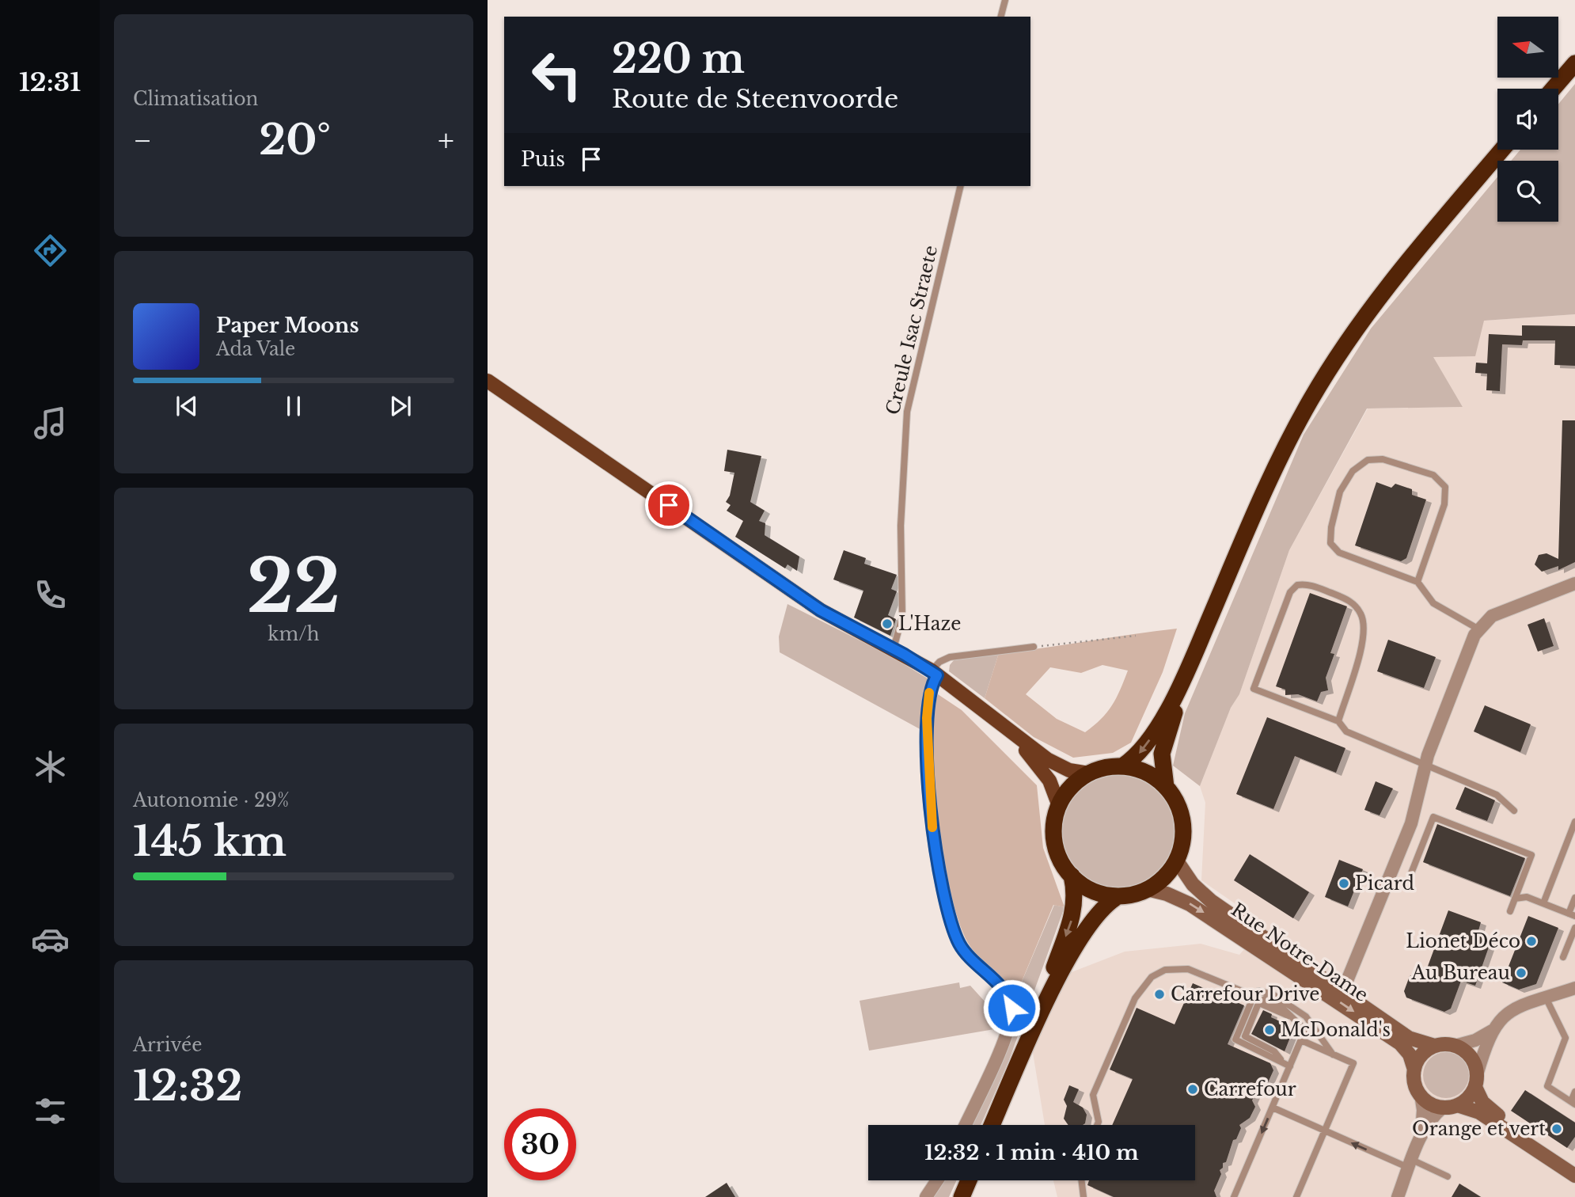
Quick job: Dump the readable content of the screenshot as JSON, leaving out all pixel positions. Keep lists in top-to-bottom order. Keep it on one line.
{"streets":{"main road":["Rue Notre-Dame"],"lane":["Creule Isac Straete"]},"places":["L'Haze","Picard","Lionet Déco","Au Bureau","Carrefour Drive","McDonald's","Carrefour","Orange et vert"],"north":"left","page":{"tabs":"12:31","tile":["Climatisation",["22","km/h"],["Autonomie · 29%","145 km"],["Arrivée","12:32"]],"turn":["220 m","Route de Steenvoorde"],"heat":["−","20°","+"],"then":"Puis","song":["Paper Moons","Ada Vale"],"limit":"30","trip":"12:32 · 1 min · 410 m"}}
